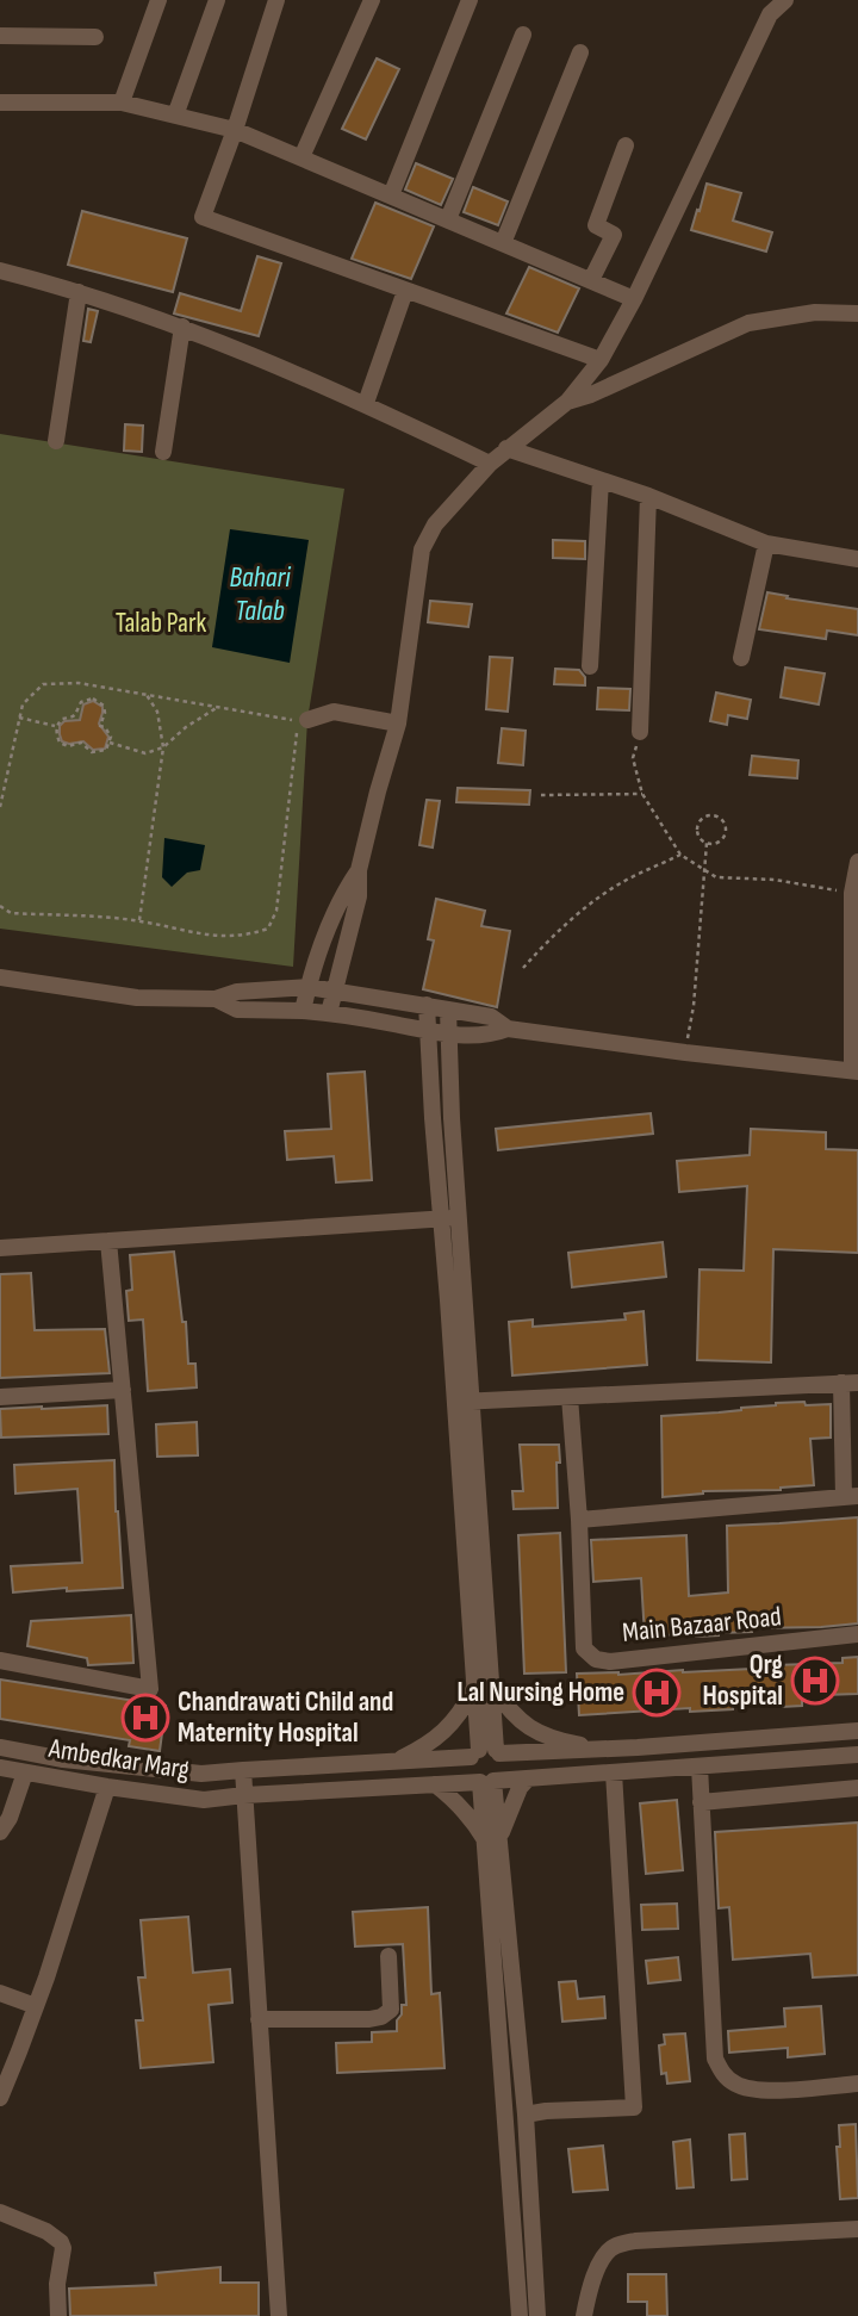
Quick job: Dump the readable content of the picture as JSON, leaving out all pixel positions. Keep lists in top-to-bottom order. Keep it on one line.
{"streets":{"street":["Main Bazaar Road","Ambedkar Marg"]},"water":["Bahari Talab"],"parks":["Talab Park"],"places":{"hospital":["Qrg Hospital","Lal Nursing Home","Chandrawati Child and Maternity Hospital"]}}
